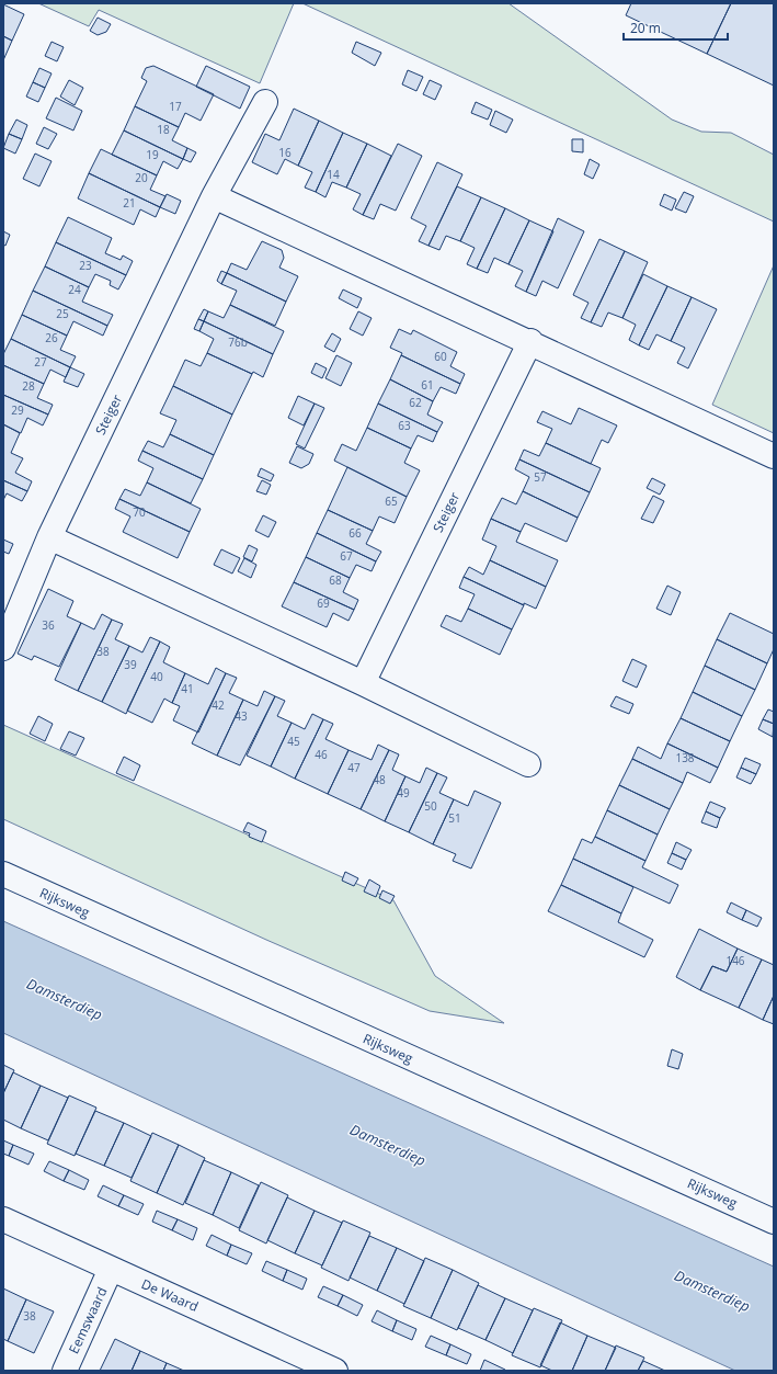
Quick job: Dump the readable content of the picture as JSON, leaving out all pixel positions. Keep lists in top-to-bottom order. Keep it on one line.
{"streets":{"street":["Steiger","Rijksweg","De Waard","Eemswaard"]},"crossings":[["De Waard","Eemswaard"]],"water":["Damsterdiep"],"house_numbers":["17","18","16","19","14","20","21","23","24","25","26","76b","60","27","61","28","62","29","63","57","65","70","66","67","68","69","36","38","39","40","41","42","43","45","46","138","47","48","49","50","51","146","38"],"scale_bar":"20 m"}
